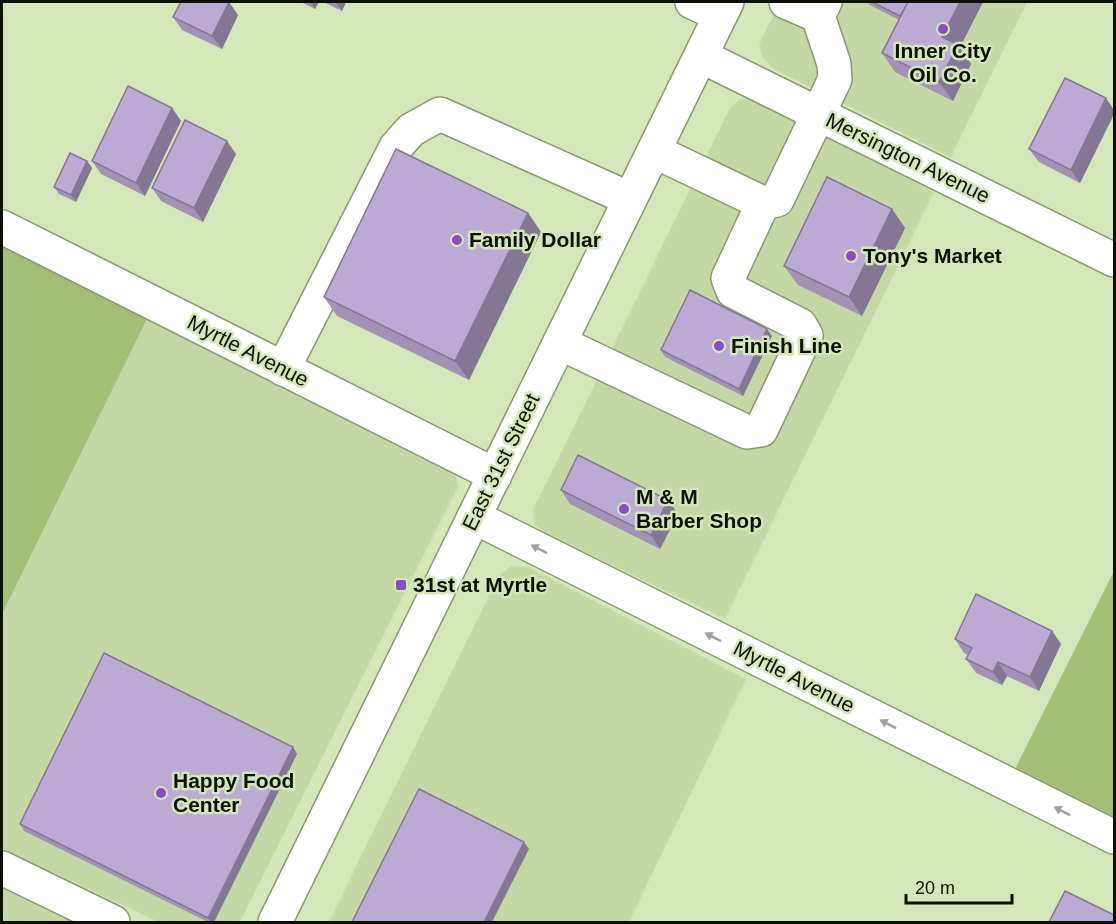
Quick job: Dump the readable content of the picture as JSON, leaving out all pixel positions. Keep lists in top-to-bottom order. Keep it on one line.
{"streets":{"street":["Mersington Avenue","Myrtle Avenue","East 31st Street"]},"crossings":[["Mersington Avenue","East 31st Street"],["Myrtle Avenue","East 31st Street"]],"one_way":["Myrtle Avenue"],"places":{"other":["Inner City Oil Co.","Family Dollar","Tony's Market","Finish Line","M & M Barber Shop","Happy Food Center"],"transit":["31st at Myrtle"]},"scale_bar":"20 m"}
